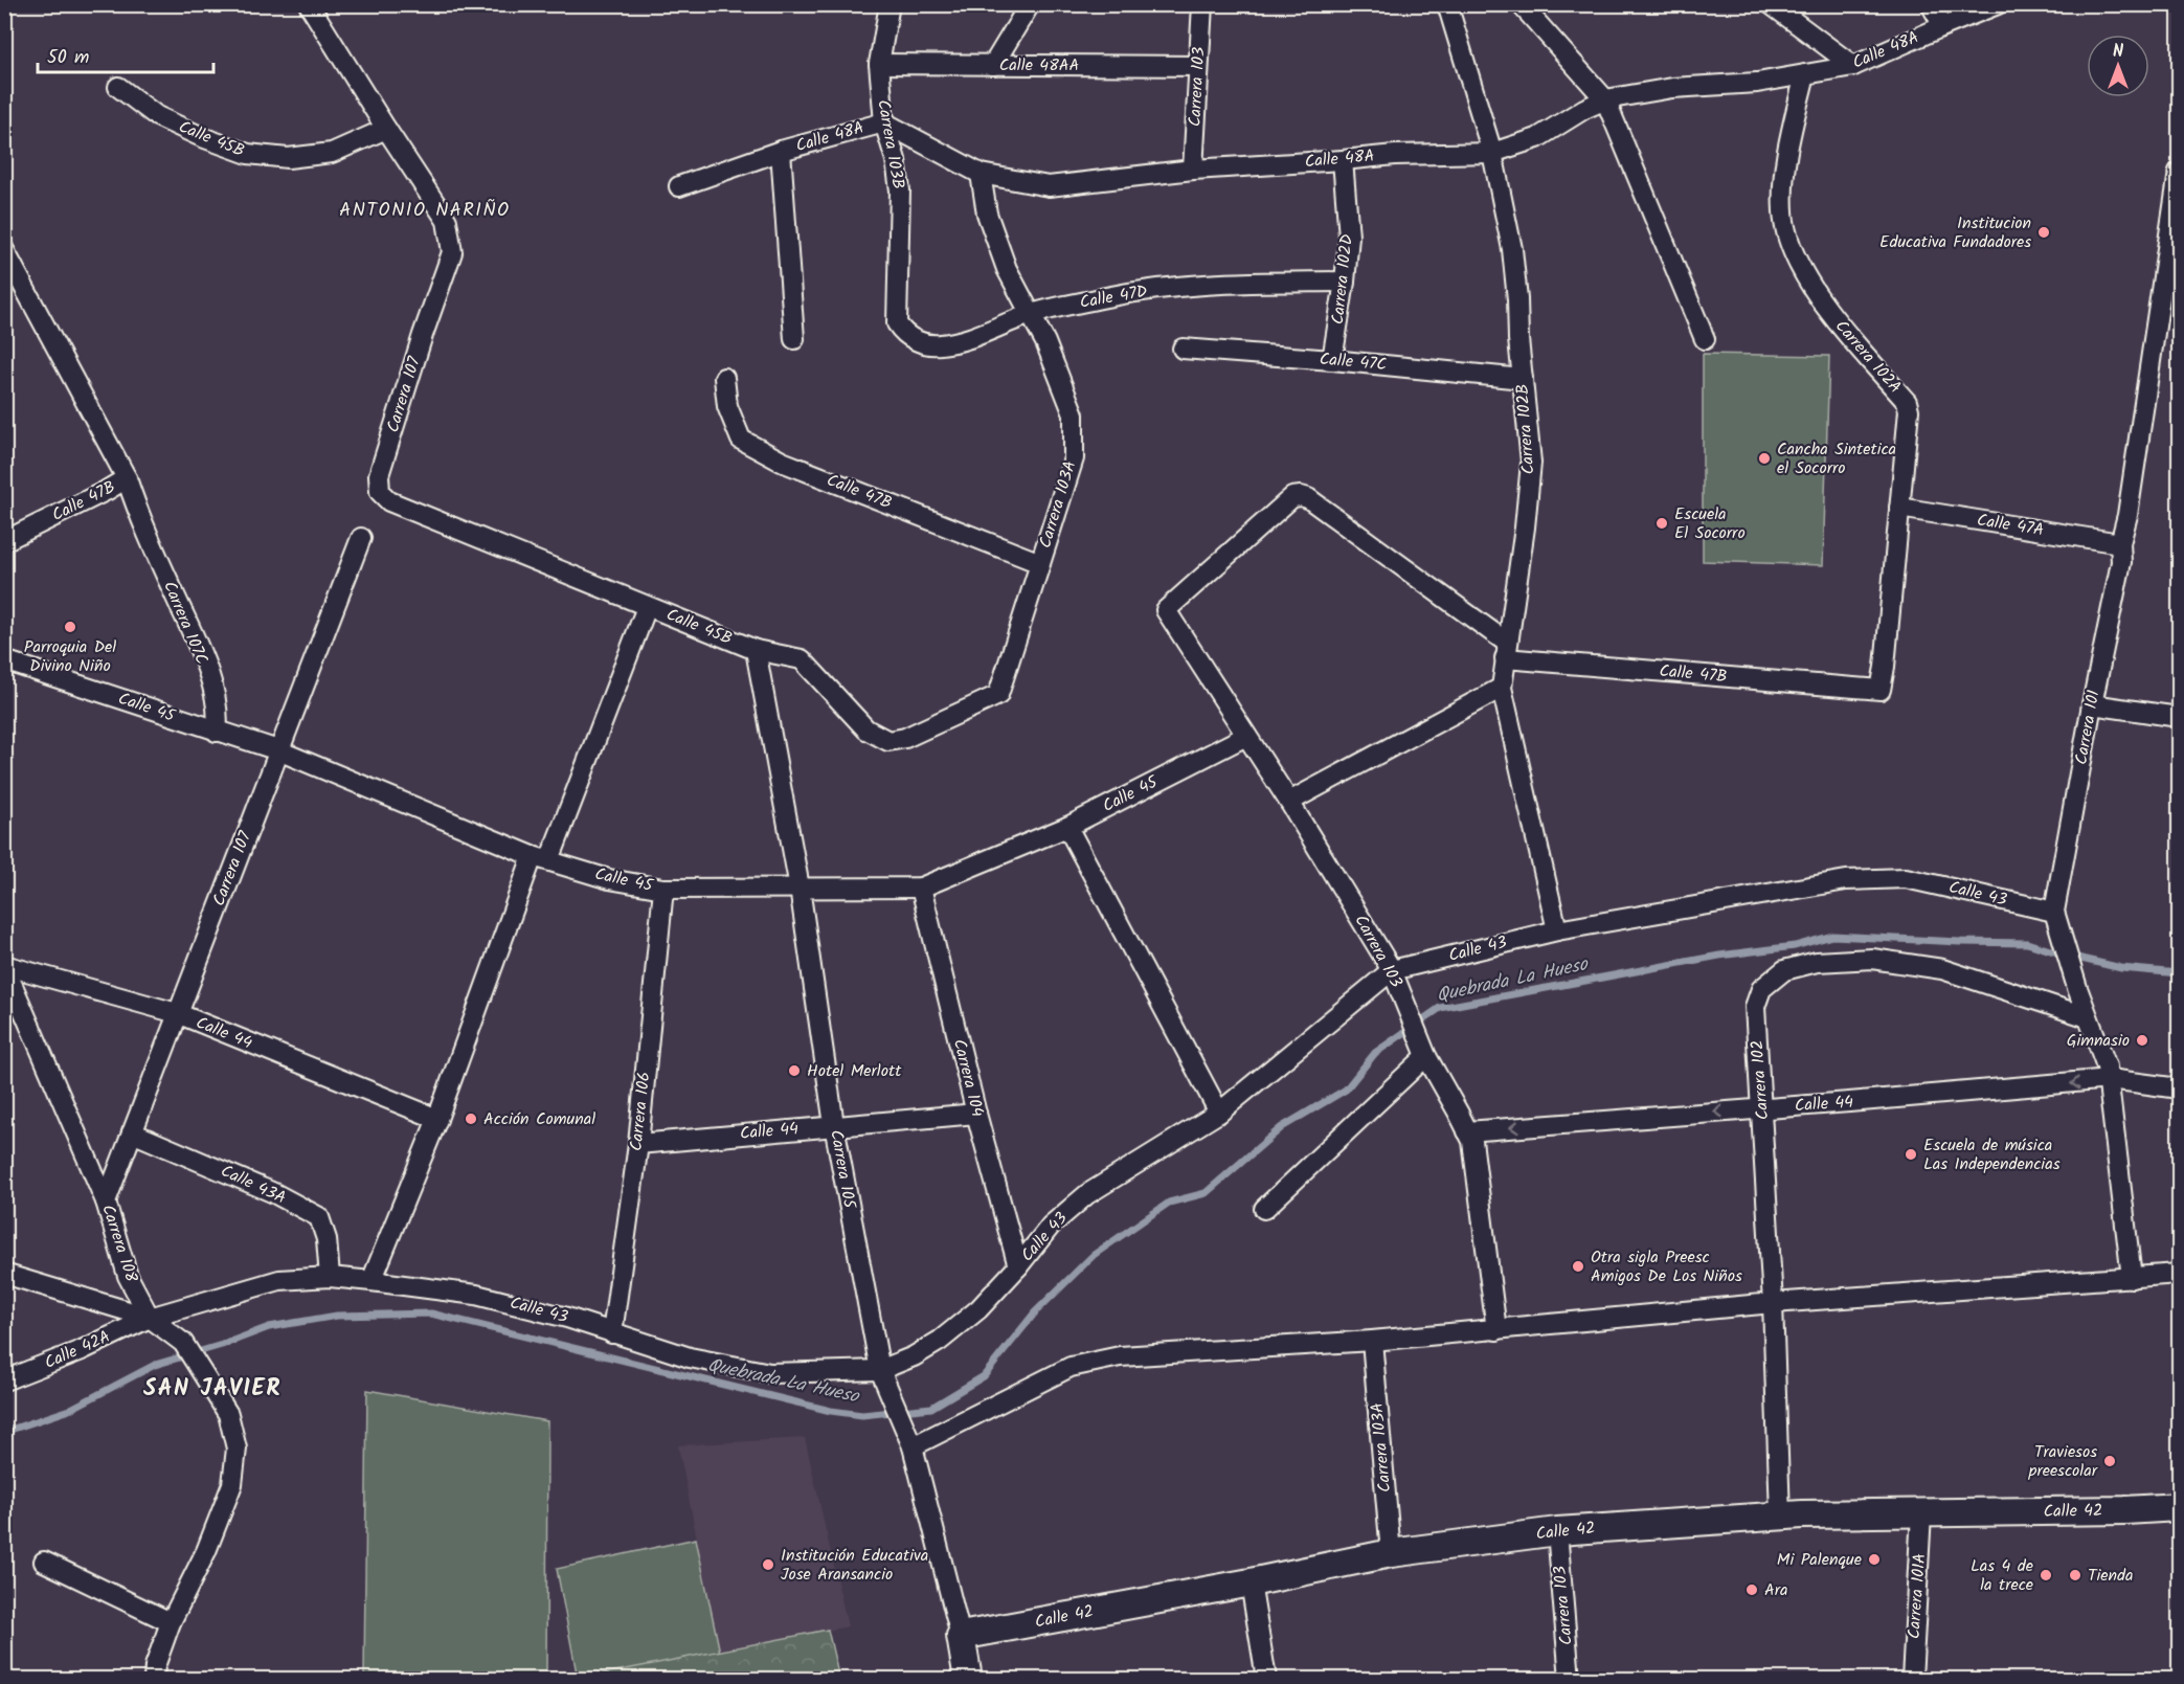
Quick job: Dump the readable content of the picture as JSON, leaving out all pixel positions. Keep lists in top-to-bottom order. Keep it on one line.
{"streets":{"street":["Calle 48A","Calle 48AA","Carrera 103","Calle 45B","Carrera 103B","Carrera 102D","Calle 47D","Carrera 102A","Calle 47C","Carrera 107","Carrera 102B","Calle 47B","Carrera 103A","Calle 47A","Carrera 107C","Calle 45","Carrera 101","Calle 43","Calle 44","Carrera 104","Carrera 102","Carrera 106","Carrera 105","Calle 43A","Carrera 108","Calle 42A","Calle 42","Carrera 101A"]},"crossings":[["Calle 48A","Carrera 103"],["Calle 48A","Carrera 103B"],["Calle 48A","Carrera 102D"],["Calle 48A","Carrera 102A"],["Calle 48A","Carrera 102B"],["Calle 48A","Carrera 103A"],["Calle 48AA","Carrera 103"],["Calle 48AA","Carrera 103B"],["Carrera 103","Carrera 102B"],["Carrera 103","Calle 47B"],["Carrera 103","Calle 45"],["Carrera 103","Calle 43"],["Carrera 103","Calle 44"],["Carrera 103","Calle 42"],["Calle 45B","Carrera 107"],["Calle 45B","Carrera 103A"],["Calle 45B","Carrera 105"],["Carrera 103B","Calle 47D"],["Carrera 102D","Calle 47D"],["Carrera 102D","Calle 47C"],["Calle 47D","Carrera 103A"],["Carrera 102A","Calle 47B"],["Carrera 102A","Calle 47A"],["Calle 47C","Carrera 102B"],["Carrera 107","Calle 45"],["Carrera 107","Calle 44"],["Carrera 107","Calle 43A"],["Carrera 107","Carrera 108"],["Carrera 102B","Calle 47B"],["Carrera 102B","Calle 43"],["Calle 47B","Carrera 103A"],["Calle 47B","Carrera 107C"],["Carrera 103A","Calle 42"],["Calle 47A","Carrera 101"],["Carrera 107C","Calle 45"],["Calle 45","Carrera 104"],["Calle 45","Carrera 106"],["Calle 45","Carrera 105"],["Carrera 101","Calle 43"],["Carrera 101","Calle 44"],["Carrera 101","Carrera 102"],["Calle 43","Carrera 104"],["Calle 43","Carrera 106"],["Calle 43","Carrera 105"],["Calle 43","Calle 43A"],["Calle 43","Carrera 108"],["Calle 43","Calle 42A"],["Calle 44","Carrera 104"],["Calle 44","Carrera 102"],["Calle 44","Carrera 106"],["Calle 44","Carrera 105"],["Calle 44","Carrera 108"],["Carrera 102","Calle 42"],["Carrera 105","Calle 42"],["Carrera 108","Calle 42A"],["Calle 42","Carrera 101A"]],"one_way":["Calle 44"],"districts":["ANTONIO NARIÑO","SAN JAVIER"],"water":["Quebrada La Hueso"],"places":["Institucion Educativa Fundadores","Cancha Sintetica el Socorro","Escuela El Socorro","Parroquia Del Divino Niño","Gimnasio","Hotel Merlott","Acción Comunal","Escuela de música Las Independencias","Otra sigla Preesc Amigos De Los Niños","Traviesos preescolar","Mi Palenque","Institución Educativa Jose Aransancio","Las 4 de la trece","Tienda","Ara"],"scale_bar":"50 m","north":"top"}
